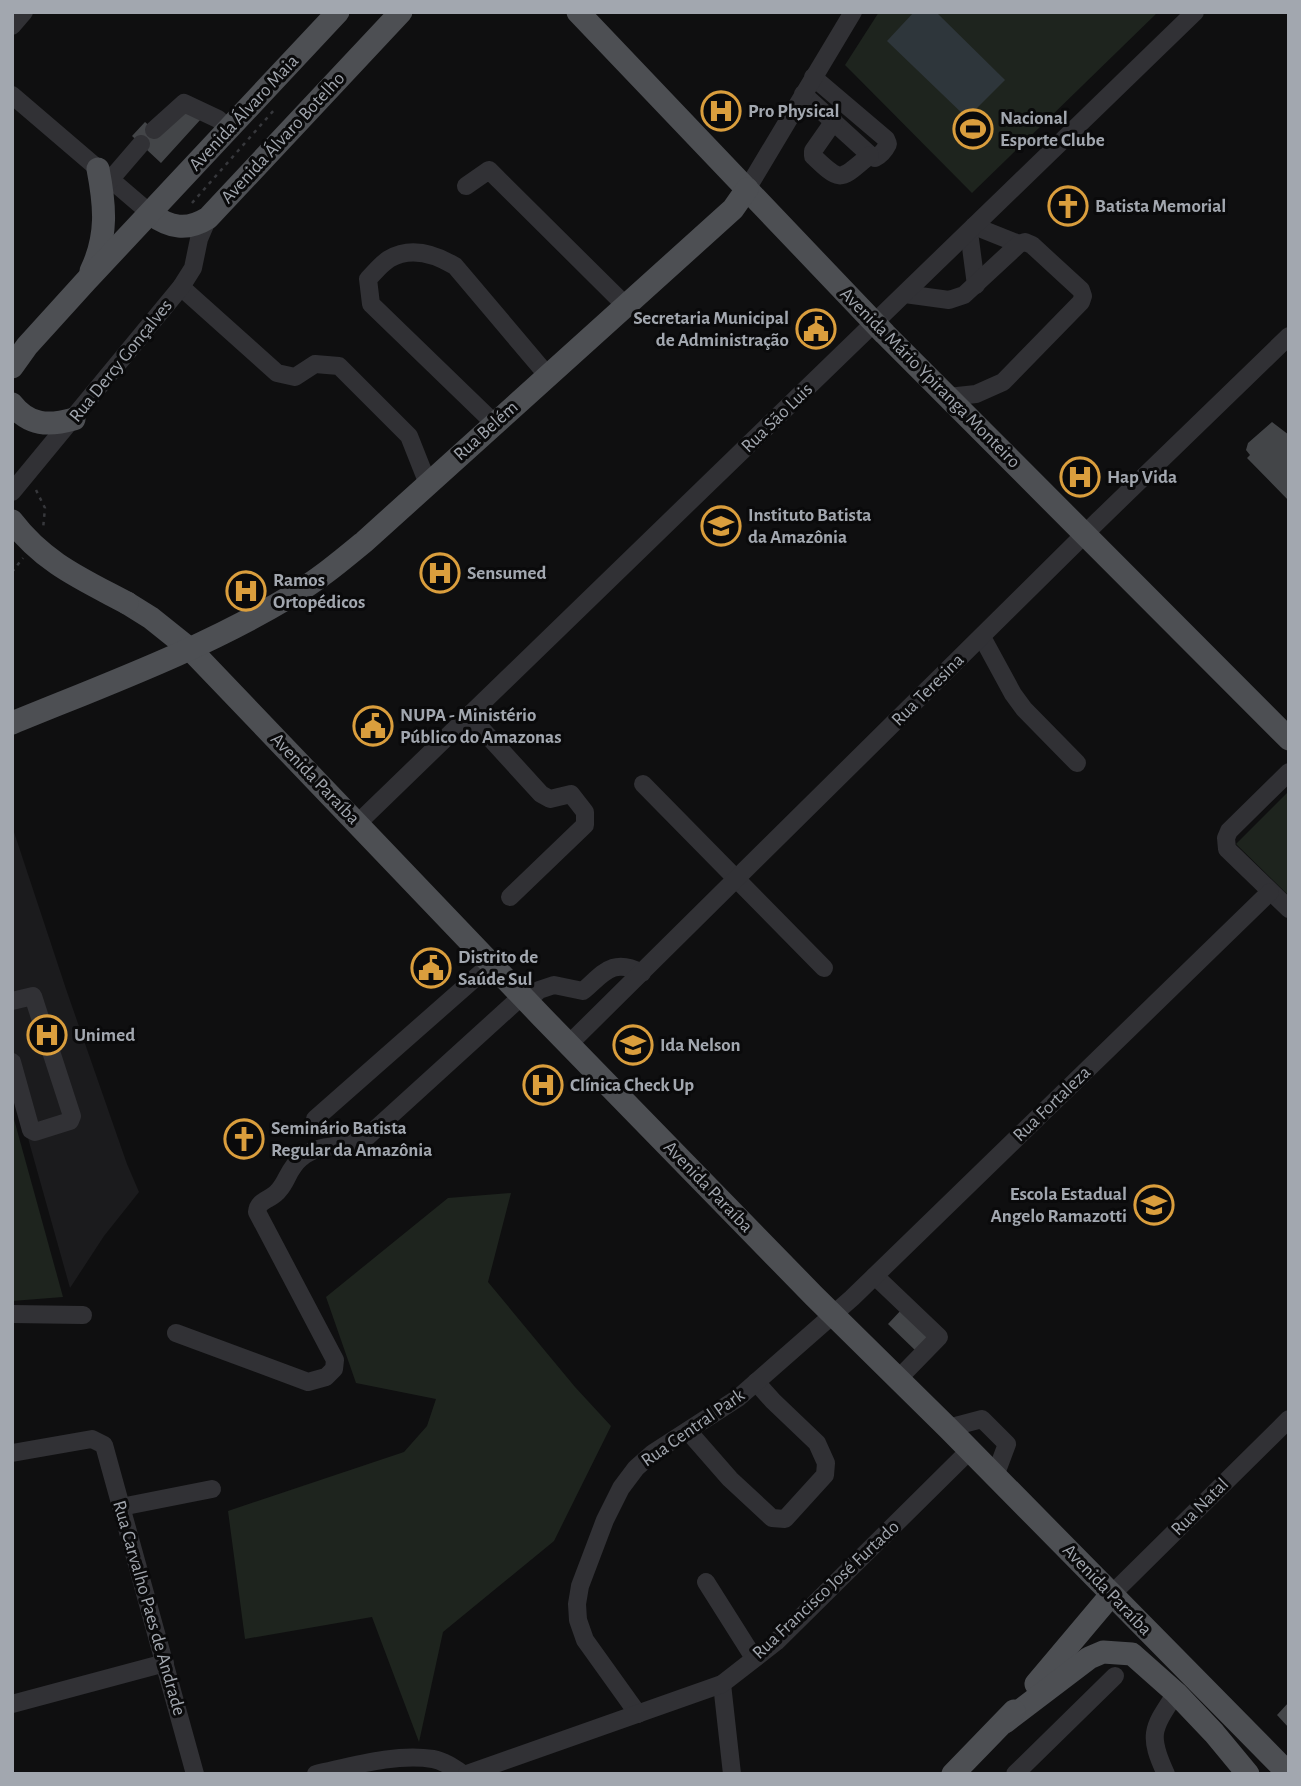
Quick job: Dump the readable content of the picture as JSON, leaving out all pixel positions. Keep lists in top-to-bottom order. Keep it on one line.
{"streets":{"main road":["Avenida Álvaro Maia","Avenida Álvaro Botelho","Avenida Mário Ypiranga Monteiro","Rua Belém","Avenida Paraíba"],"street":["Rua Dercy Gonçalves","Rua São Luis","Rua Teresina","Rua Fortaleza","Rua Central Park","Rua Natal","Rua Francisco José Furtado","Rua Carvalho Paes de Andrade"]},"crossings":[["Avenida Álvaro Maia","Avenida Álvaro Botelho"],["Avenida Álvaro Botelho","Rua Dercy Gonçalves"],["Avenida Mário Ypiranga Monteiro","Rua São Luis"],["Avenida Mário Ypiranga Monteiro","Rua Belém"],["Avenida Mário Ypiranga Monteiro","Rua Teresina"],["Rua São Luis","Avenida Paraíba"],["Rua Belém","Avenida Paraíba"],["Rua Teresina","Avenida Paraíba"],["Avenida Paraíba","Rua Fortaleza"],["Avenida Paraíba","Rua Central Park"],["Avenida Paraíba","Rua Natal"],["Avenida Paraíba","Rua Francisco José Furtado"],["Rua Fortaleza","Rua Central Park"],["Rua Central Park","Rua Francisco José Furtado"]],"places":{"hospital":["Pro Physical","Hap Vida","Sensumed","Ramos Ortopédicos","Unimed","Clínica Check Up"],"sports":["Nacional Esporte Clube"],"church":["Batista Memorial","Seminário Batista Regular da Amazônia"],"public building":["Secretaria Municipal de Administração","NUPA - Ministério Público do Amazonas","Distrito de Saúde Sul"],"school or university":["Instituto Batista da Amazônia","Ida Nelson","Escola Estadual Angelo Ramazotti"]}}
